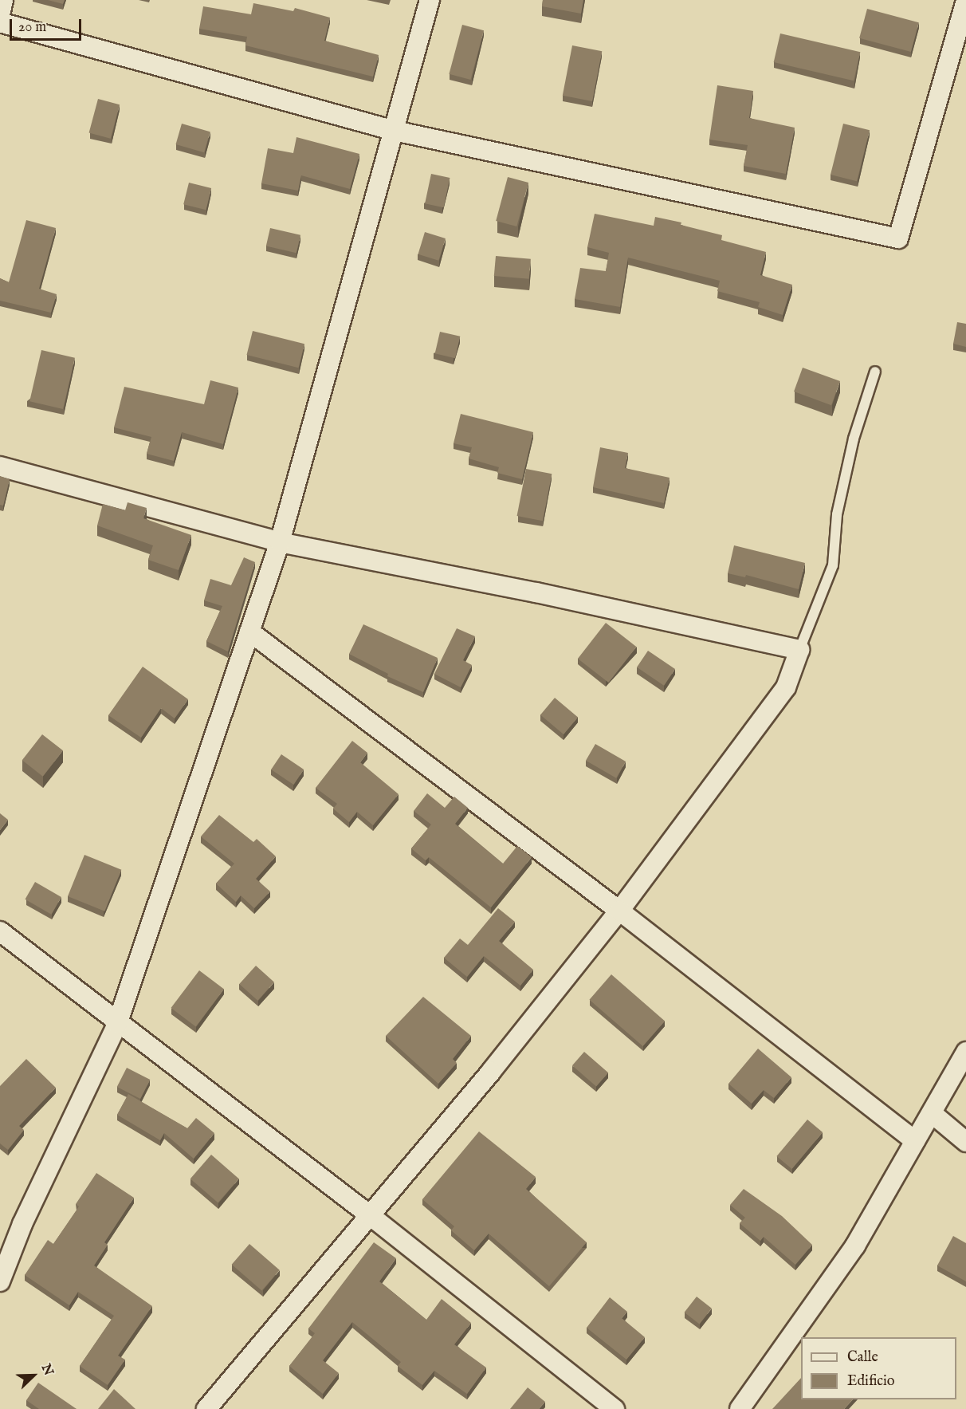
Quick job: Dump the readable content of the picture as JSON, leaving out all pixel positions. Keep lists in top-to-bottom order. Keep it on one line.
{"legend":["Calle","Edificio"],"scale_bar":"20 m","north":"top right"}
